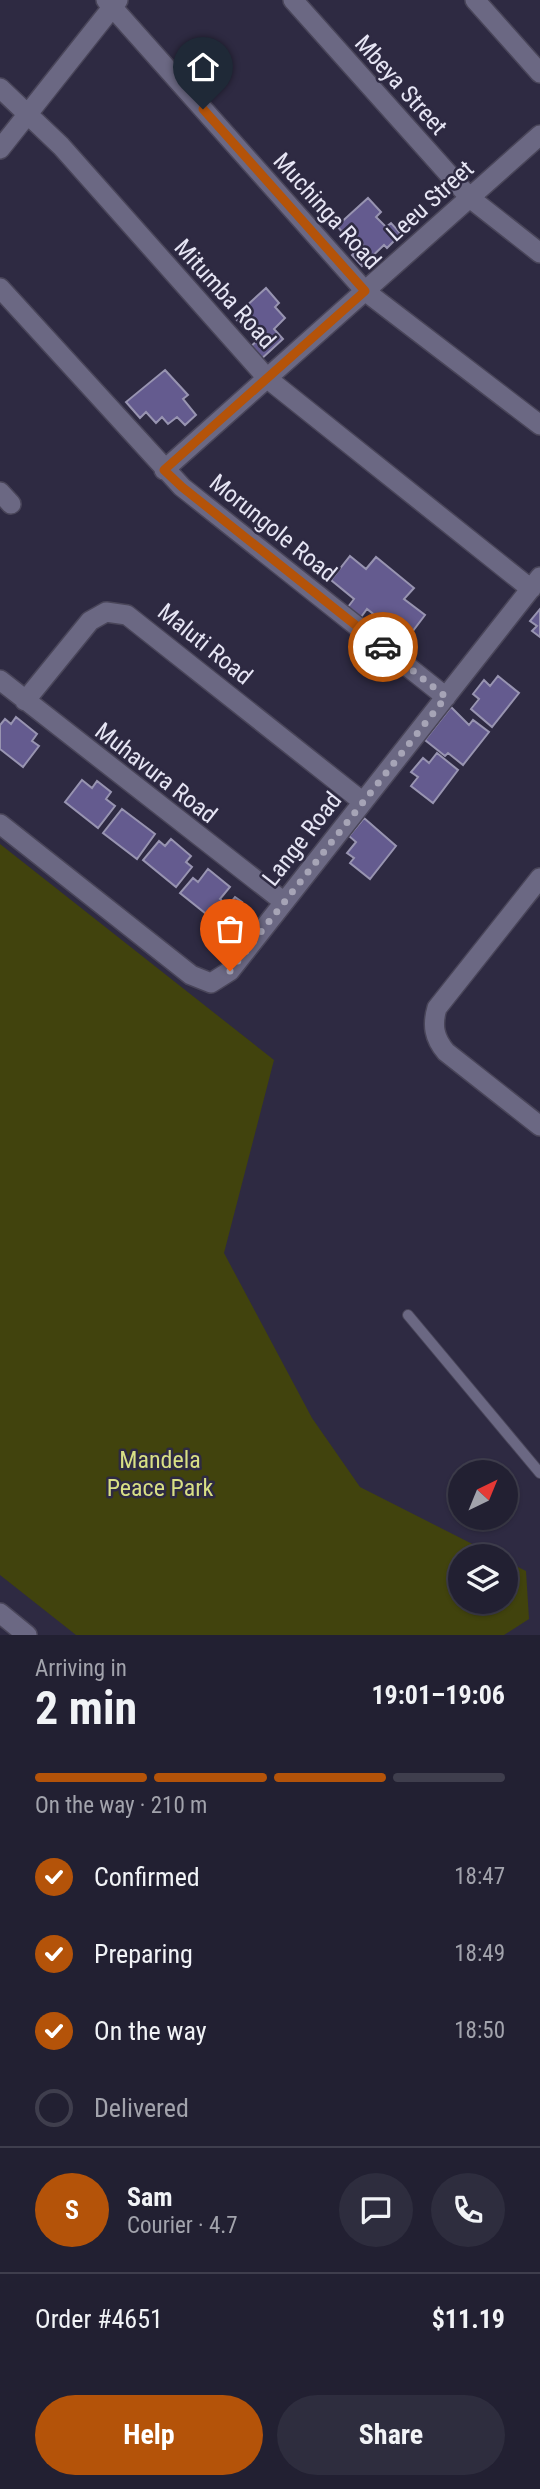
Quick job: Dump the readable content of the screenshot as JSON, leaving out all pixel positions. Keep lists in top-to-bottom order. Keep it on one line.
{"streets":{"street":["Mbeya Street","Leeu Street","Muchinga Road","Mitumba Road","Morungole Road","Maluti Road","Muhavura Road","Lange Road"]},"crossings":[["Mbeya Street","Leeu Street"],["Leeu Street","Muchinga Road"],["Leeu Street","Mitumba Road"],["Leeu Street","Morungole Road"],["Mitumba Road","Lange Road"],["Morungole Road","Lange Road"],["Maluti Road","Muhavura Road"],["Maluti Road","Lange Road"],["Muhavura Road","Lange Road"]],"parks":["Mandela Peace Park"],"north":"top right","page":{"heading":["2 min","Arriving in","19:01–19:06"],"panel":["Sam","Courier · 4.7","Order #4651","$11.19"],"bar":"On the way · 210 m","list":[["Confirmed","18:47"],["Preparing","18:49"],["On the way","18:50"],"Delivered"],"round":"S","buttons":["Help","Share"]}}
